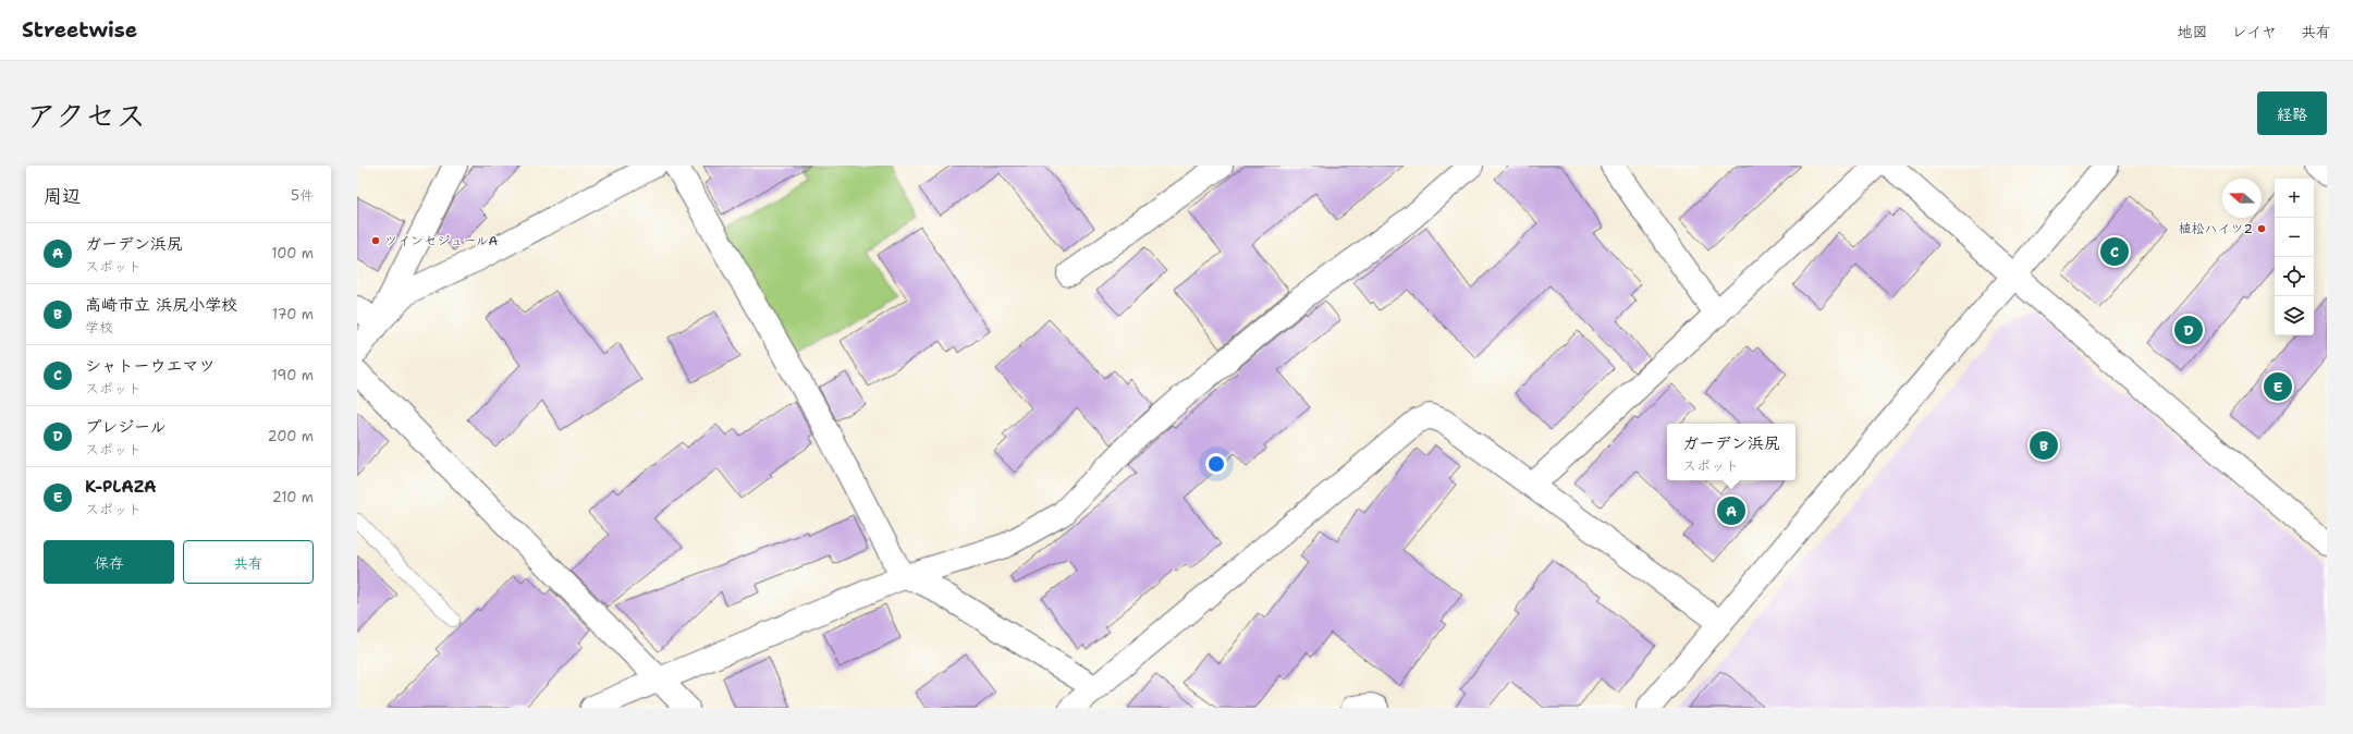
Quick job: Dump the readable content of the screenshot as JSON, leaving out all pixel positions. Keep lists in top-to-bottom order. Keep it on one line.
{"places":["植松ハイツ2","ツインセジュールA"],"north":"left","page":{"header":"Streetwise","nav":["地図","レイヤ","共有"],"title":"アクセス","buttons":["経路",["保存","共有"]],"heading":["周辺","5件"],"map_buttons":["+","−"],"list":[{"mark":"A","name":"ガーデン浜尻","note":"スポット","value":"100 m"},{"mark":"B","name":"高崎市立 浜尻小学校","note":"学校","value":"170 m"},{"mark":"C","name":"シャトーウエマツ","note":"スポット","value":"190 m"},{"mark":"D","name":"プレジール","note":"スポット","value":"200 m"},{"mark":"E","name":"K-PLAZA","note":"スポット","value":"210 m"}],"pins":["C","D","E","B","A"],"popup":["ガーデン浜尻","スポット"]}}
